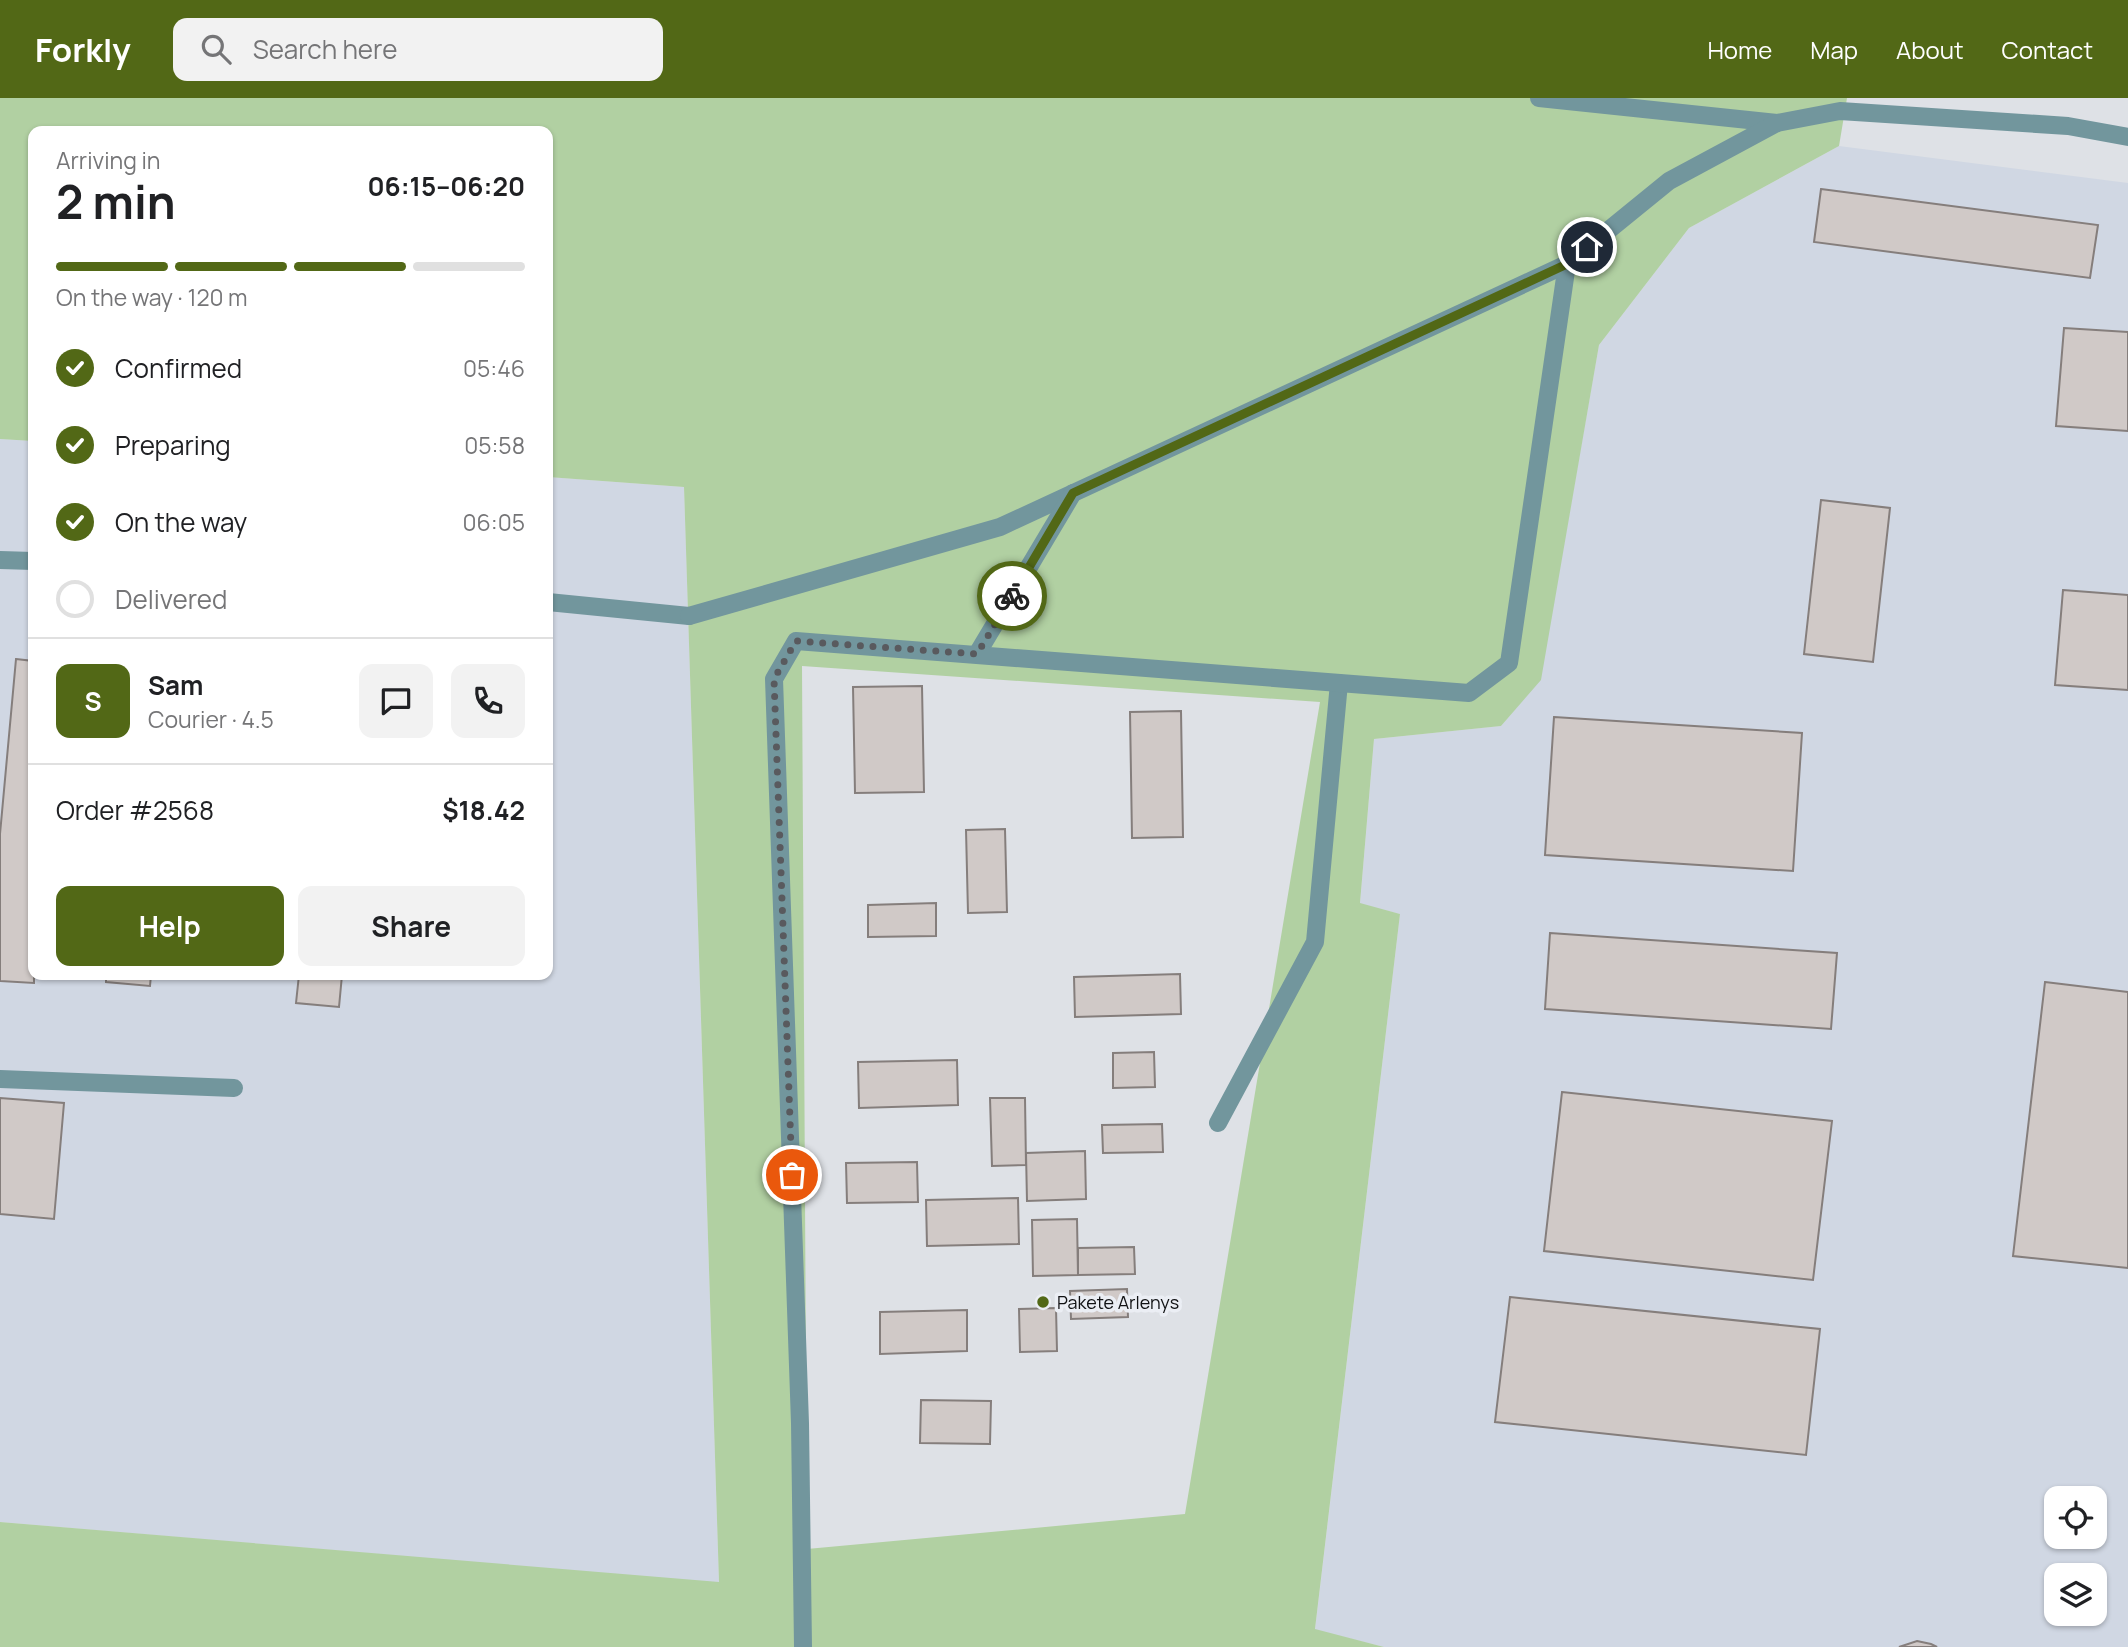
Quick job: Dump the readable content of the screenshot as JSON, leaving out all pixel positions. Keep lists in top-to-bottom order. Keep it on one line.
{"places":["Pakete Arlenys"],"page":{"header":"Forkly","search":"Search here","nav":["Home","Map","About","Contact"],"heading":["2 min","Arriving in","06:15–06:20"],"panel":["Sam","Courier · 4.5","Order #2568","$18.42"],"bar":"On the way · 120 m","list":[["Confirmed","05:46"],["Preparing","05:58"],["On the way","06:05"],"Delivered"],"round":"S","buttons":["Help","Share"]}}
